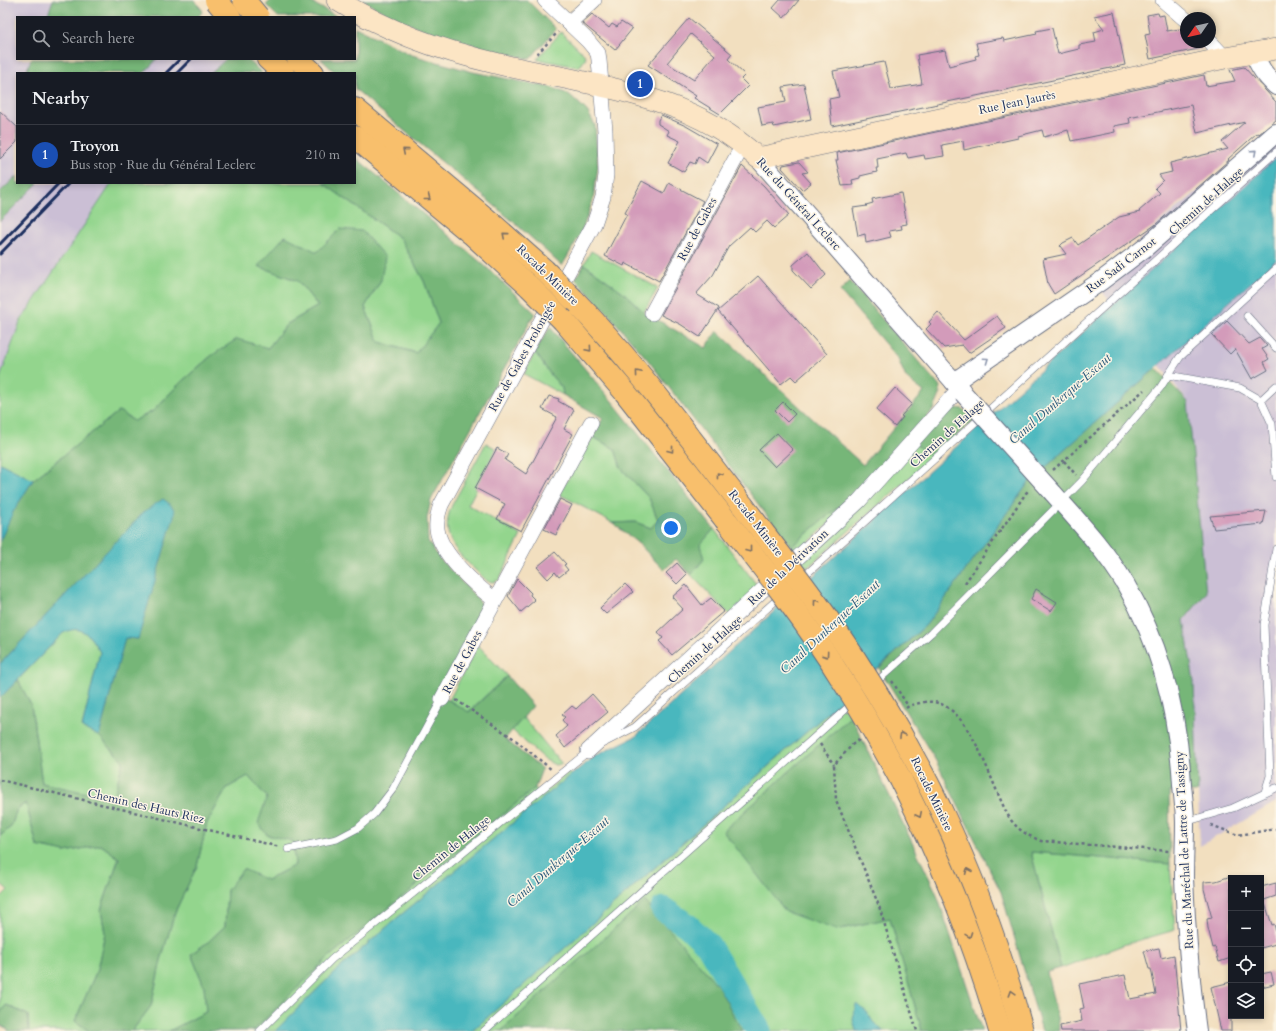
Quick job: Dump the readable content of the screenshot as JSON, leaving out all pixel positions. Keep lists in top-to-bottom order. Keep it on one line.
{"streets":{"highway":["Rocade Minière"],"main road":["Rue Jean Jaurès","Rue du Général Leclerc"],"street":["Rue de Gabes","Rue Sadi Carnot","Rue de Gabes Prolongée","Rue de la Dérivation","Rue du Maréchal de Lattre de Tassigny"],"lane":["Chemin de Halage"],"path":["Chemin des Hauts Riez"]},"crossings":[["Rue Jean Jaurès","Rue du Général Leclerc"],["Rue Jean Jaurès","Rue de Gabes"],["Chemin de Halage","Rue de la Dérivation"],["Rue du Général Leclerc","Rue de Gabes"],["Rue du Général Leclerc","Rue Sadi Carnot"],["Rue du Général Leclerc","Rue de Gabes Prolongée"],["Rue du Général Leclerc","Rue de la Dérivation"],["Rue du Général Leclerc","Rue du Maréchal de Lattre de Tassigny"],["Rue de Gabes","Rue de Gabes Prolongée"],["Rue de Gabes","Chemin des Hauts Riez"],["Rue Sadi Carnot","Rue de la Dérivation"],["Rue Sadi Carnot","Rue du Maréchal de Lattre de Tassigny"],["Rue de la Dérivation","Rue du Maréchal de Lattre de Tassigny"]],"one_way":["Rue Sadi Carnot"],"water":["Canal Dunkerque-Escaut"],"north":"bottom left","page":{"search":"Search here","pins":"1","heading":"Nearby","list":[{"mark":"1","name":"Troyon","note":"Bus stop · Rue du Général Leclerc","value":"210 m"}],"map_buttons":["+","−"]}}
